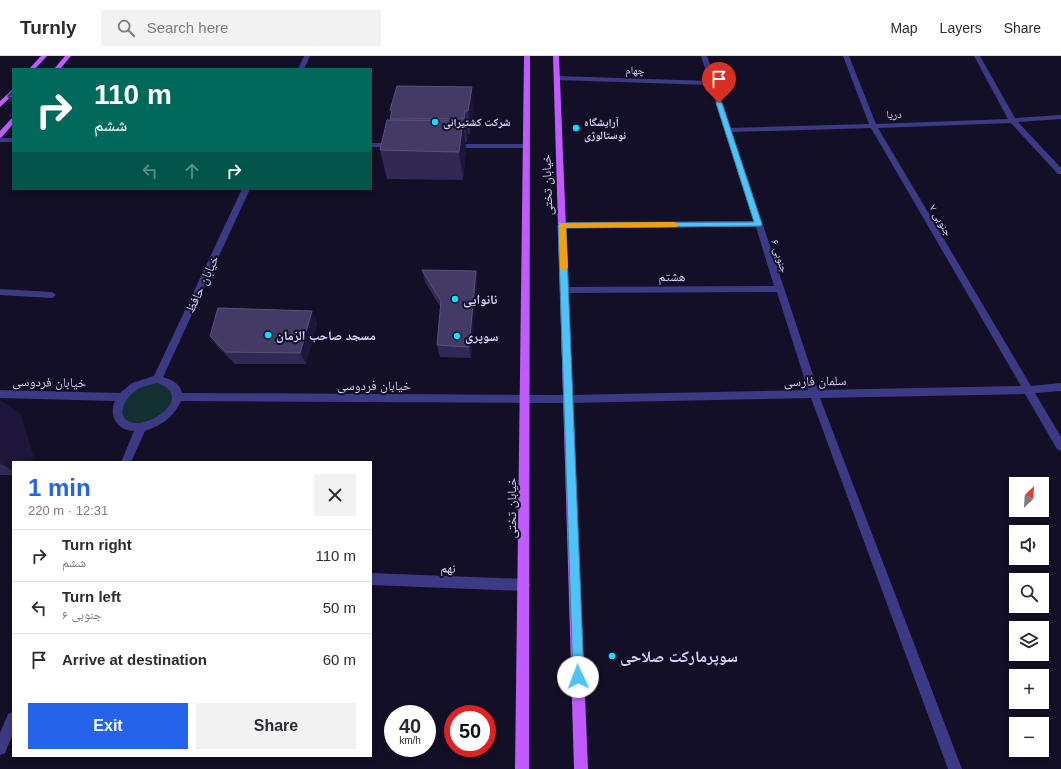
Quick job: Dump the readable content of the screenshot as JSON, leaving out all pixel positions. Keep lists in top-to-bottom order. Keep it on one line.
{"streets":{"main road":["خیابان تختی"],"street":["چهام","دریا","۷ جنوبی","۶ جنوبی","هشتم","خیابان حافظ","سلمان فارسی","خیابان فردوسی","نهم"]},"crossings":[["چهام","خیابان تختی"],["چهام","۶ جنوبی"],["دریا","۷ جنوبی"],["دریا","۶ جنوبی"],["خیابان تختی","هشتم"],["خیابان تختی","سلمان فارسی"],["خیابان تختی","خیابان فردوسی"],["خیابان تختی","نهم"],["۷ جنوبی","سلمان فارسی"],["۶ جنوبی","هشتم"],["۶ جنوبی","سلمان فارسی"],["خیابان حافظ","خیابان فردوسی"],["سلمان فارسی","خیابان فردوسی"]],"places":["شرکت کشتیرانی","آرایشگاه نوستالوژی","نانوایی","مسجد صاحب الزمان","سوپری","سوپرمارکت صلاحی"],"north":"top right","page":{"header":"Turnly","search":"Search here","nav":["Map","Layers","Share"],"turn":["110 m","ششم"],"heading":["1 min","220 m · 12:31"],"map_buttons":["+","−"],"list":[{"name":"Turn right","note":"ششم","value":"110 m"},{"name":"Turn left","note":"۶ جنوبی","value":"50 m"},{"name":"Arrive at destination","value":"60 m"}],"buttons":["Exit","Share"],"speed":"40 km/h","limit":"50"}}
